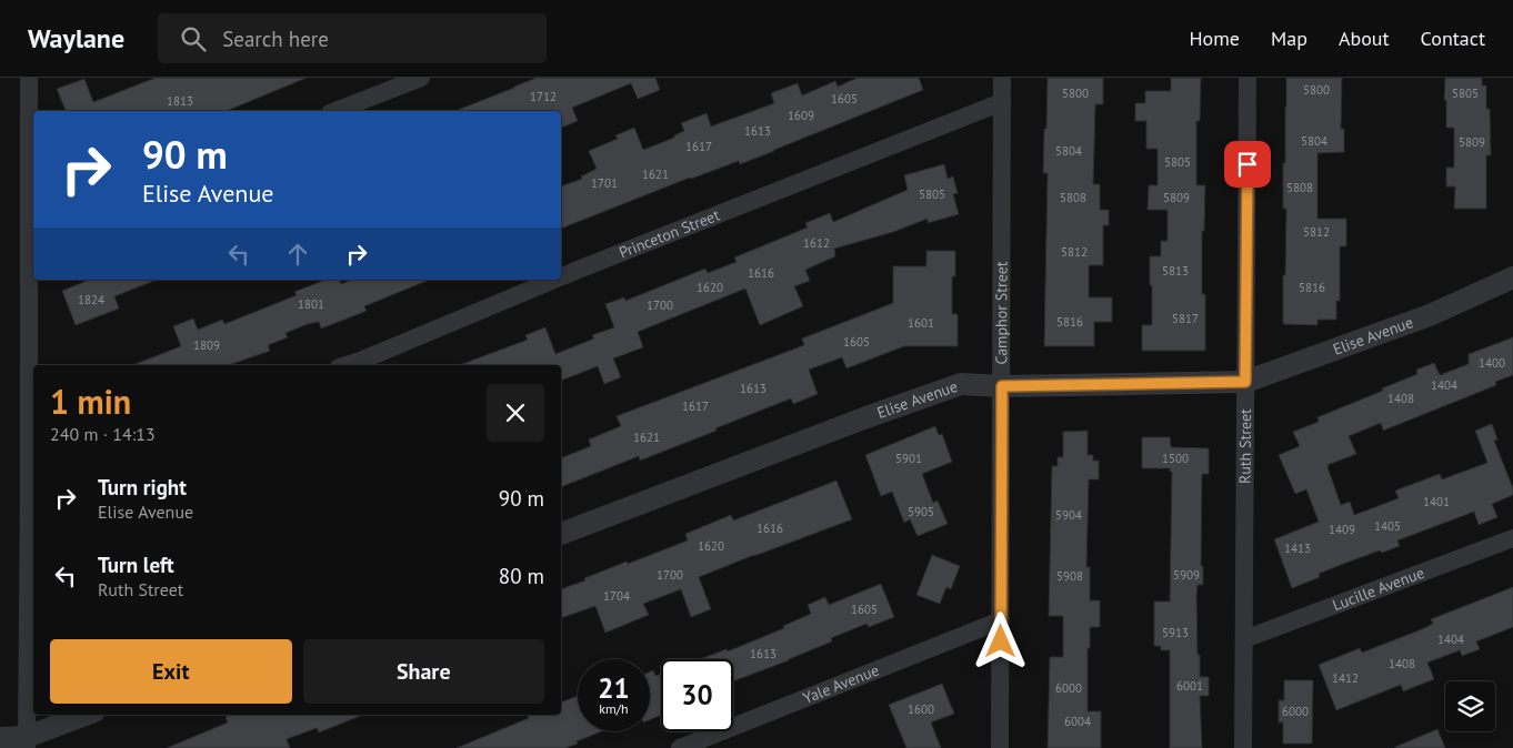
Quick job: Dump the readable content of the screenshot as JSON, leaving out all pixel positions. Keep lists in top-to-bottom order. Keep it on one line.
{"streets":{"street":["Princeton Street","Camphor Street","Elise Avenue","Ruth Street","Lucille Avenue","Yale Avenue"]},"crossings":[["Princeton Street","Camphor Street"],["Camphor Street","Elise Avenue"],["Camphor Street","Yale Avenue"],["Elise Avenue","Ruth Street"],["Ruth Street","Lucille Avenue"]],"house_numbers":["5800","5800","5805","1712","1605","1813","1609","1613","5804","5809","1617","5804","5805","1621","1701","5808","5805","5808","5809","5812","1612","5812","5813","1616","1620","5816","1824","1801","1700","5817","5816","1601","1605","1809","1400","1404","1613","1408","1617","1621","5901","1500","1401","5905","5904","1405","1616","1409","1620","1413","1700","5909","5908","1704","1605","5913","1404","1613","1408","1412","6001","6000","1600","6000","6004"],"page":{"header":"Waylane","search":"Search here","nav":["Home","Map","About","Contact"],"turn":["90 m","Elise Avenue"],"heading":["1 min","240 m · 14:13"],"list":[{"name":"Turn right","note":"Elise Avenue","value":"90 m"},{"name":"Turn left","note":"Ruth Street","value":"80 m"}],"buttons":["Exit","Share"],"speed":"21 km/h","limit":"30"}}
